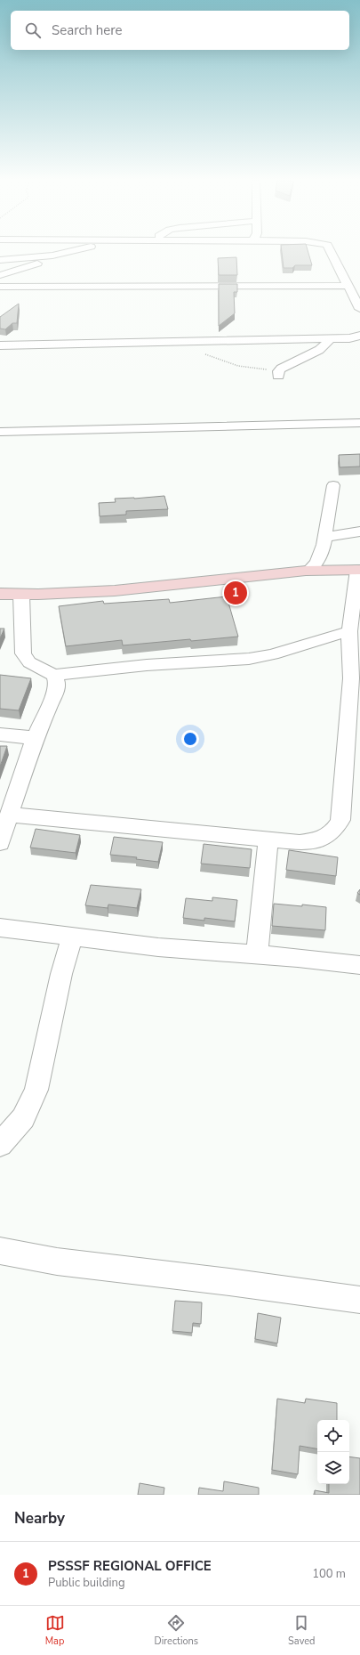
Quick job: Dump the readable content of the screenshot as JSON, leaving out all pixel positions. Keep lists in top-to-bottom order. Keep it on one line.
{"page":{"search":"Search here","pins":"1","heading":"Nearby","list":[{"mark":"1","name":"PSSSF REGIONAL OFFICE","note":"Public building","value":"100 m"}],"nav":["Map","Directions","Saved"]}}
